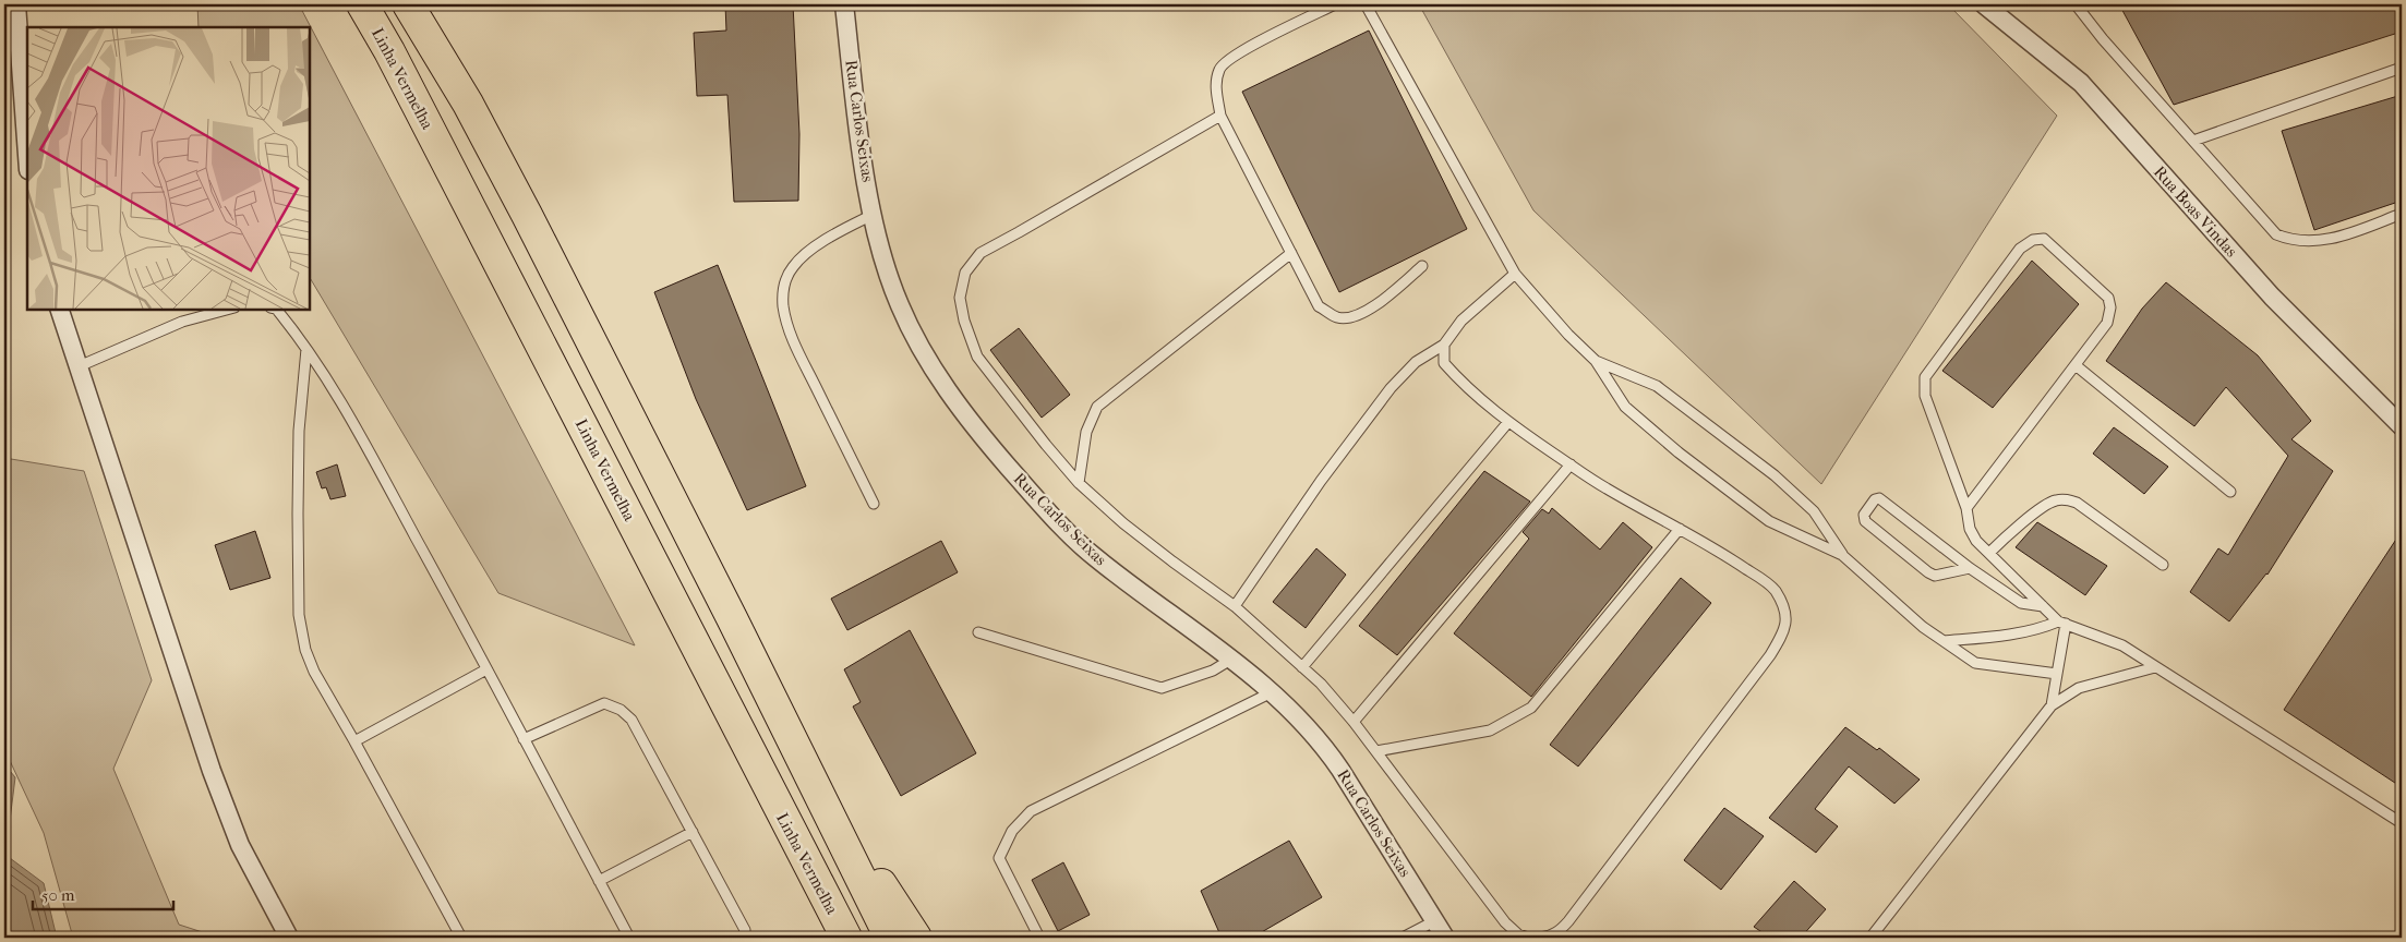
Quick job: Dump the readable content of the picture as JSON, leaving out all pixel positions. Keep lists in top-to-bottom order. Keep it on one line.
{"streets":{"highway":["Linha Vermelha"],"street":["Rua Carlos Seixas","Rua Boas Vindas"]},"scale_bar":"50 m"}
